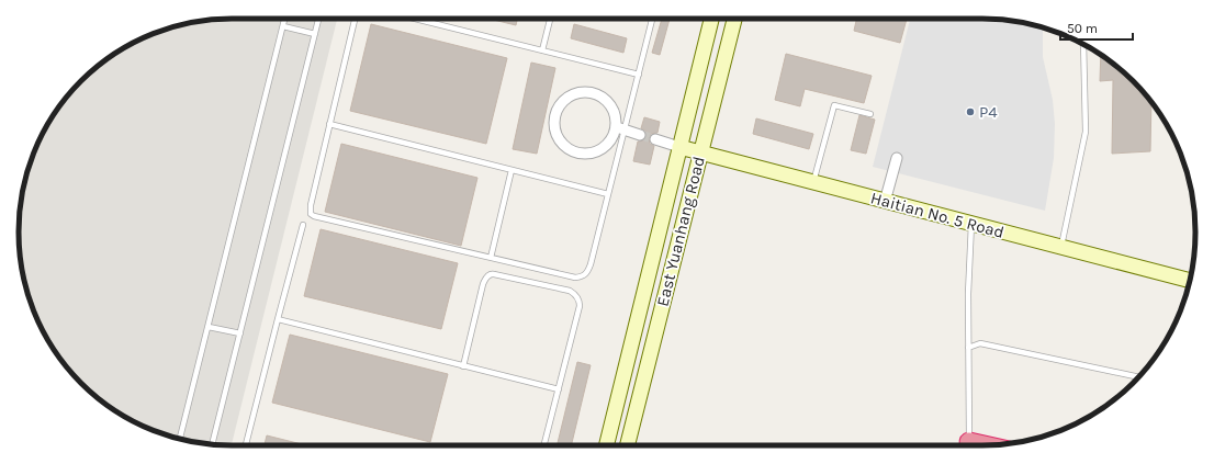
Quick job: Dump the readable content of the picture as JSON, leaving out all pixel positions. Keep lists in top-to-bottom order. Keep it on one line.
{"streets":{"street":["Haitian No. 5 Road","East Yuanhang Road"]},"crossings":[["Haitian No. 5 Road","East Yuanhang Road"]],"places":["P4"],"scale_bar":"50 m"}
